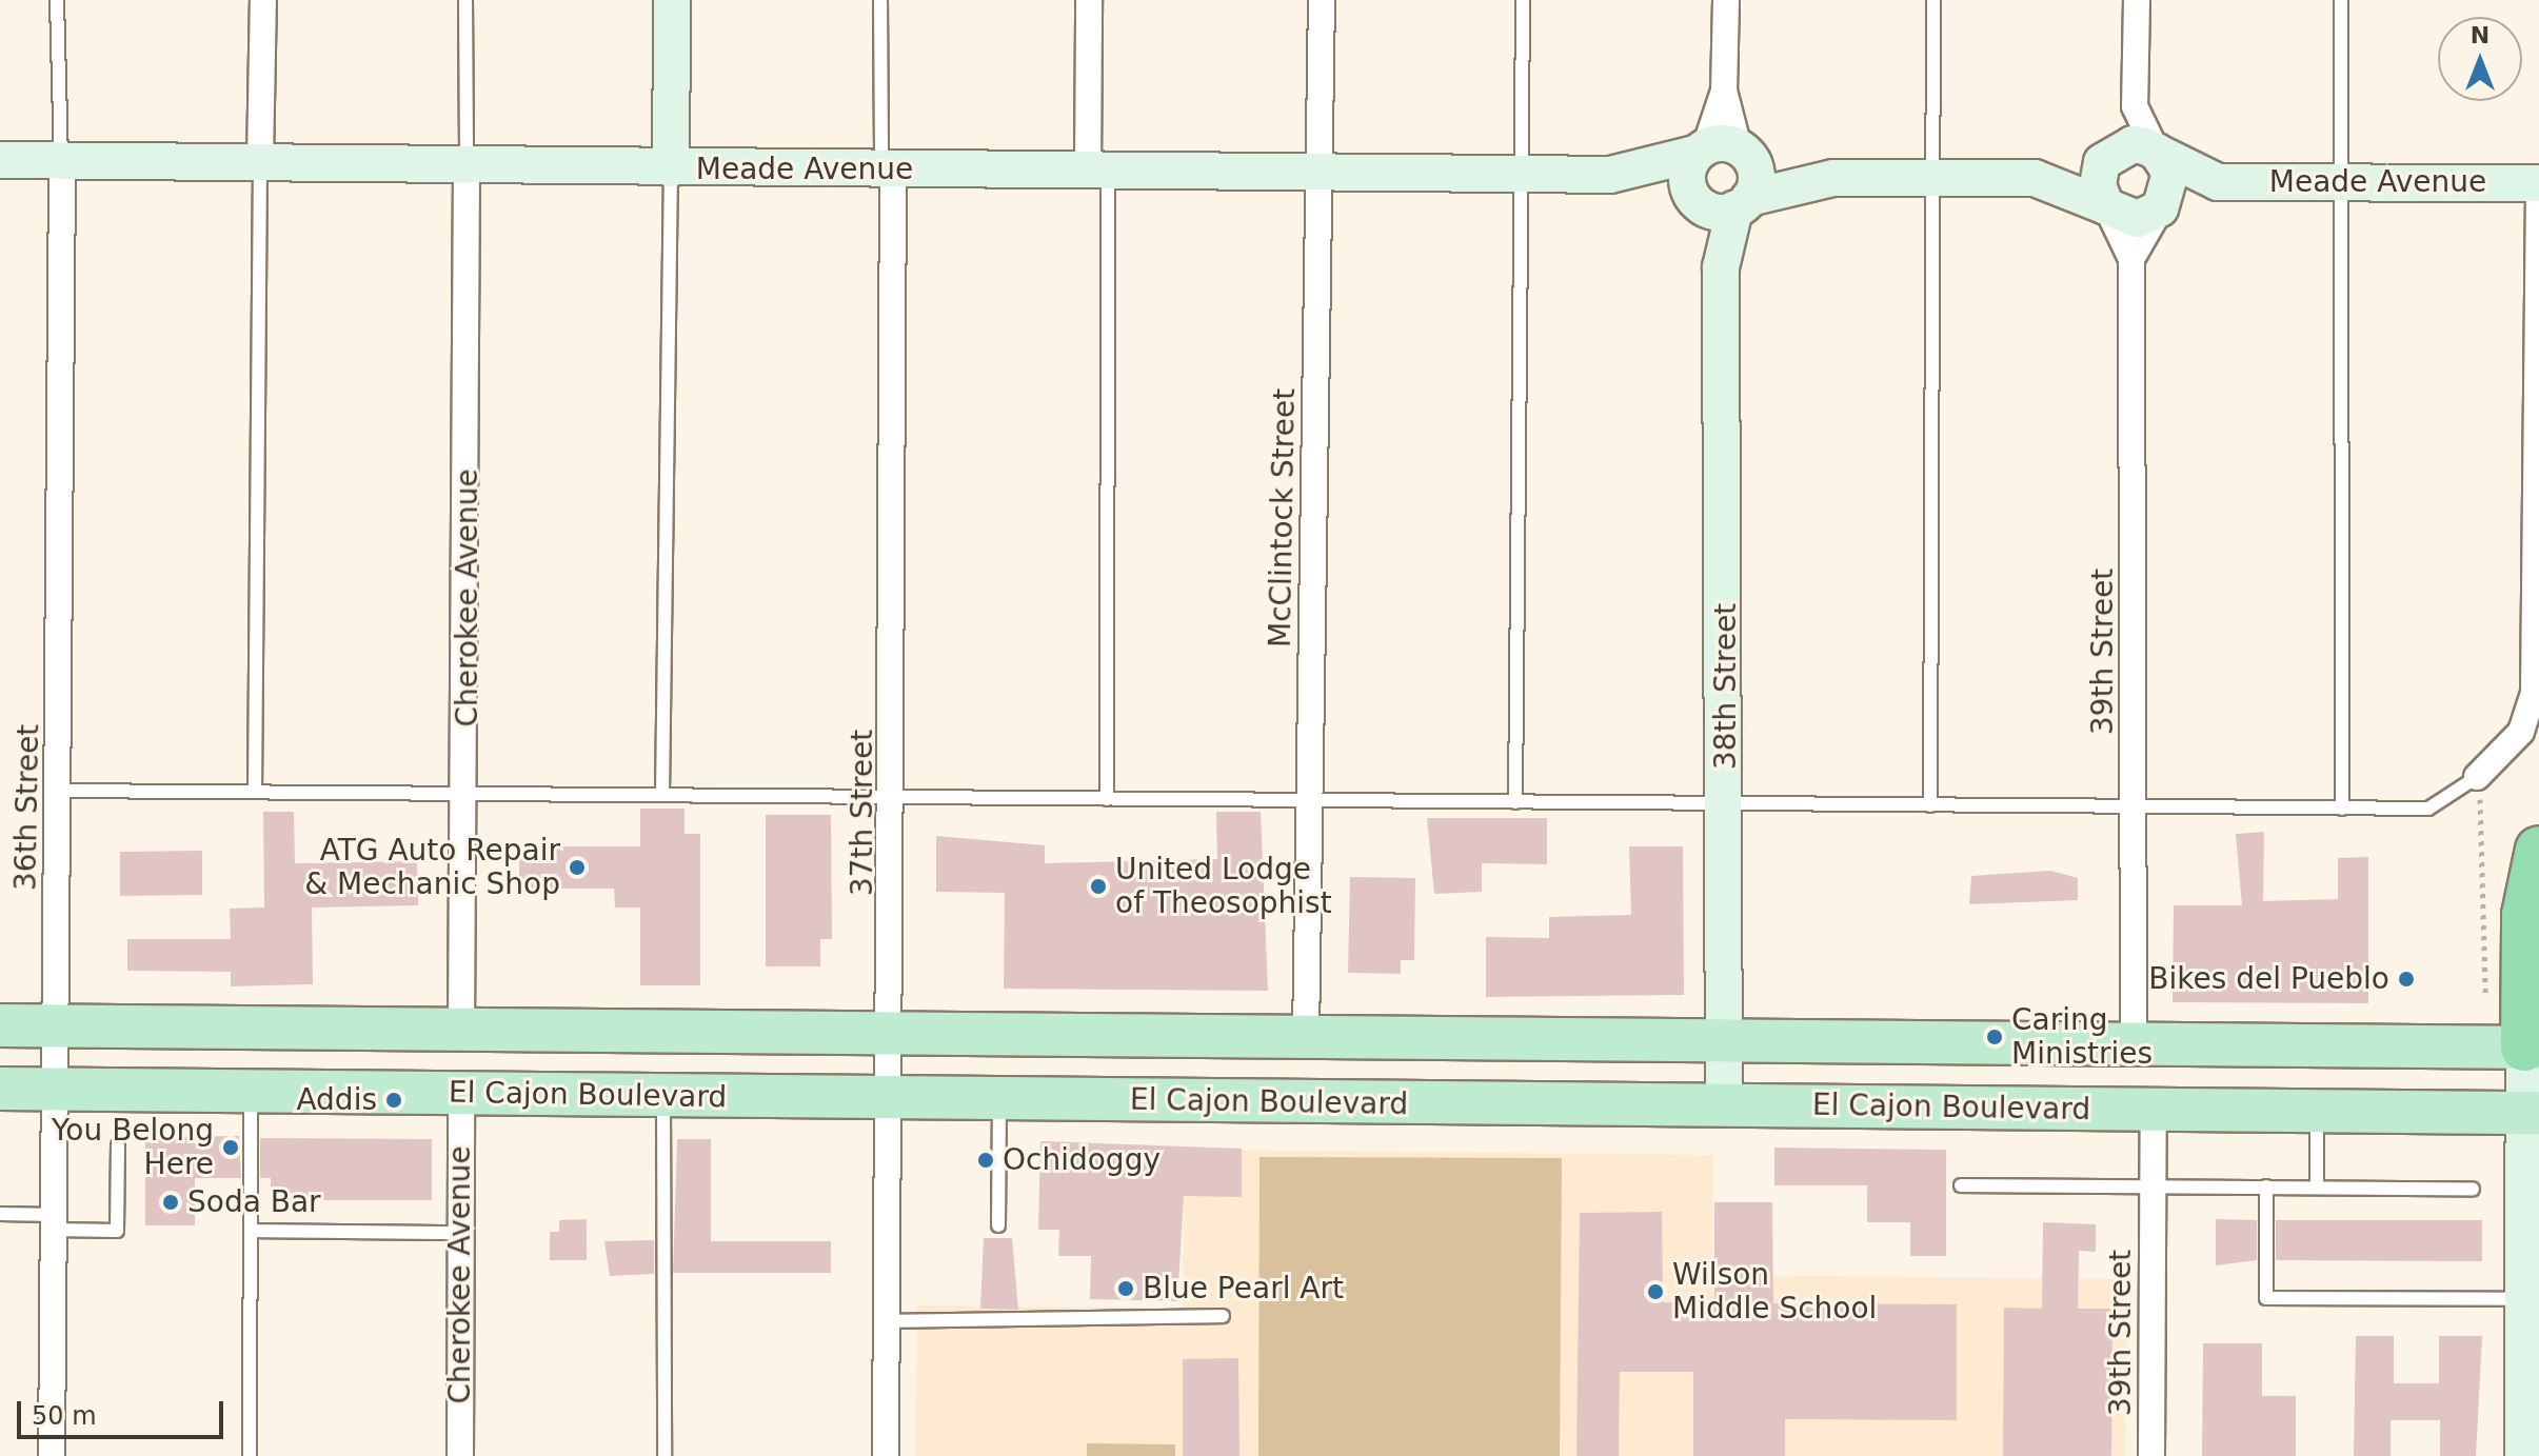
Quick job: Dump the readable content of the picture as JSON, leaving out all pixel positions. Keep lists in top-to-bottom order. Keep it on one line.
{"streets":{"main road":["Meade Avenue","38th Street","El Cajon Boulevard"],"street":["McClintock Street","Cherokee Avenue","39th Street","36th Street","37th Street"]},"crossings":[["Meade Avenue","McClintock Street"],["Meade Avenue","Cherokee Avenue"],["Meade Avenue","39th Street"],["Meade Avenue","38th Street"],["Meade Avenue","36th Street"],["Meade Avenue","37th Street"],["Cherokee Avenue","El Cajon Boulevard"],["39th Street","El Cajon Boulevard"],["38th Street","El Cajon Boulevard"],["36th Street","El Cajon Boulevard"],["37th Street","El Cajon Boulevard"]],"places":["ATG Auto Repair & Mechanic Shop","United Lodge of Theosophist","Bikes del Pueblo","Caring Ministries","Addis","You Belong Here","Ochidoggy","Soda Bar","Blue Pearl Art","Wilson Middle School"],"scale_bar":"50 m","north":"top"}
